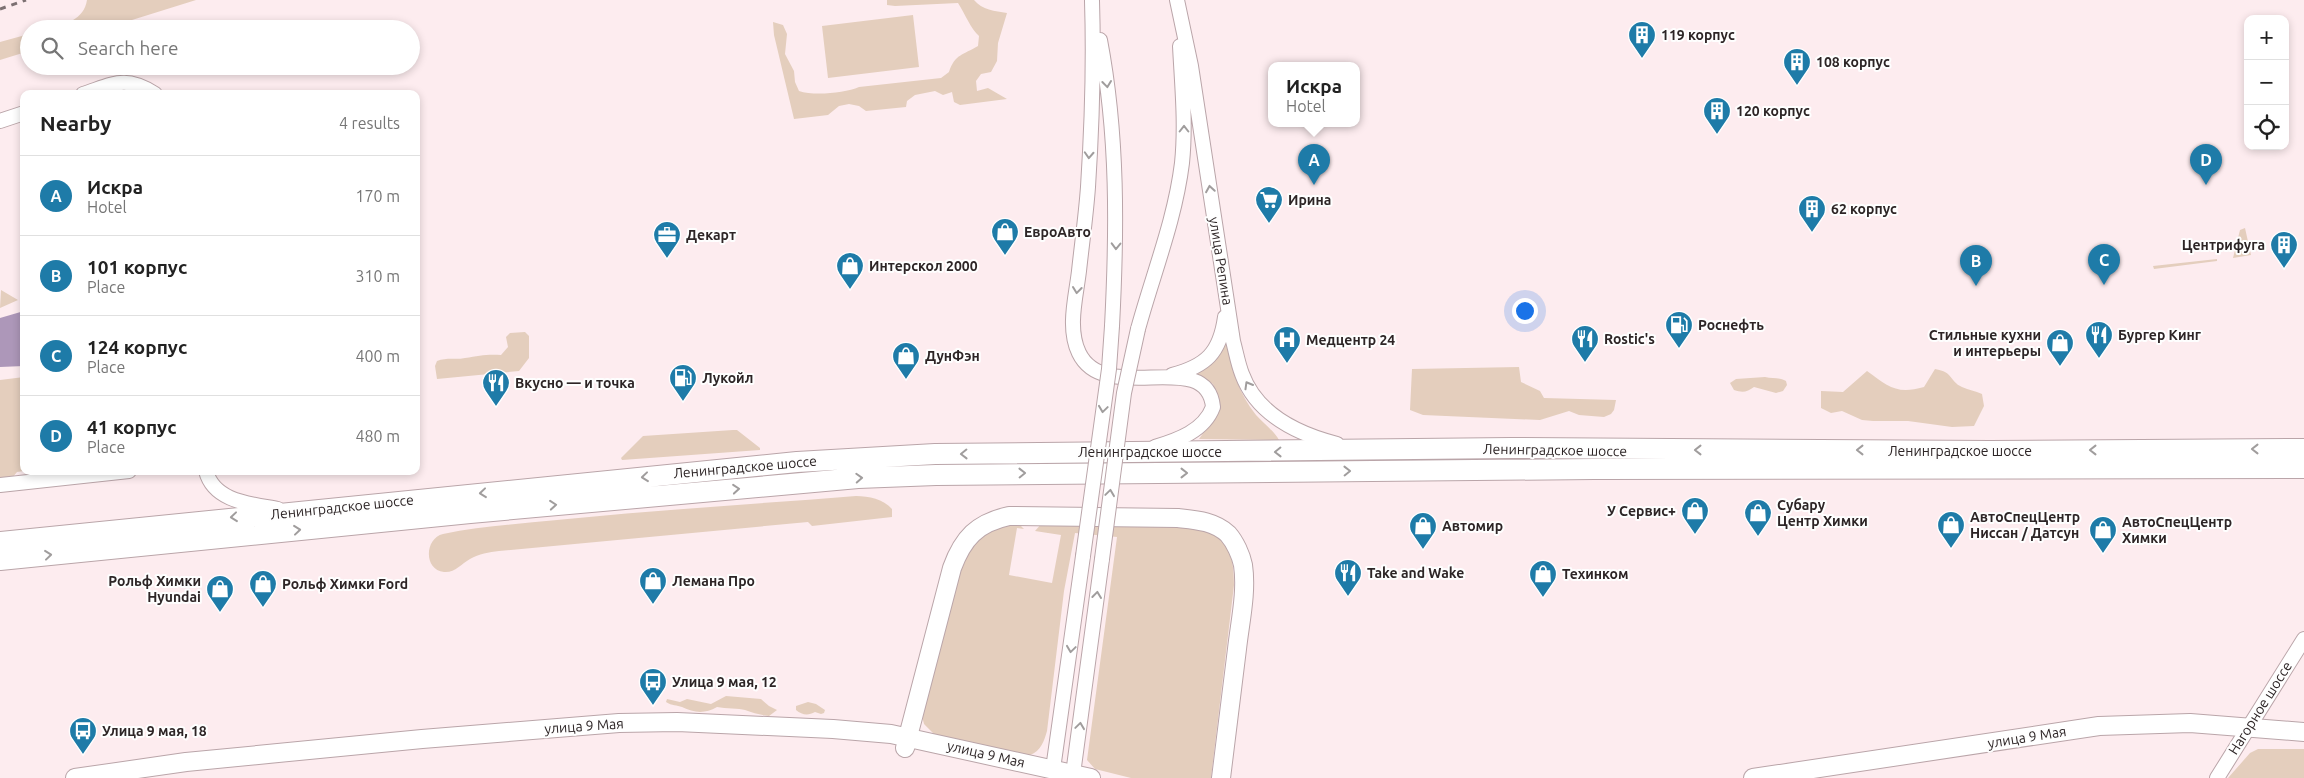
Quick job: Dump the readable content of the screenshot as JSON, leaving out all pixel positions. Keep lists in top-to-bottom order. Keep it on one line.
{"streets":{"highway":["Ленинградское шоссе"],"main road":["улица 9 Мая"],"street":["улица Репина","Нагорное шоссе"]},"crossings":[["улица Репина","Ленинградское шоссе"],["Нагорное шоссе","улица 9 Мая"]],"one_way":["улица Репина"],"places":{"building":["119 корпус","108 корпус","120 корпус","62 корпус","Центрифуга"],"supermarket":["Ирина"],"shop":["ЕвроАвто","Интерскол 2000","Стильные кухни и интерьеры","ДунФэн","У Сервис+","Субару Центр Химки","АвтоСпецЦентр Ниссан / Датсун","Автомир","АвтоСпецЦентр Химки","Техинком","Лемана Про","Рольф Химки Ford","Рольф Химки Hyundai"],"office":["Декарт"],"fuel station":["Роснефть","Лукойл"],"restaurant":["Бургер Кинг","Rostic's","Вкусно — и точка","Take and Wake"],"hospital":["Медцентр 24"],"bus stop":["Улица 9 мая, 12","Улица 9 мая, 18"]},"page":{"map_buttons":["+","−"],"search":"Search here","popup":["Искра","Hotel"],"heading":["Nearby","4 results"],"pins":["A","D","C","B"],"list":[{"mark":"A","name":"Искра","note":"Hotel","value":"170 m"},{"mark":"B","name":"101 корпус","note":"Place","value":"310 m"},{"mark":"C","name":"124 корпус","note":"Place","value":"400 m"},{"mark":"D","name":"41 корпус","note":"Place","value":"480 m"}]}}
